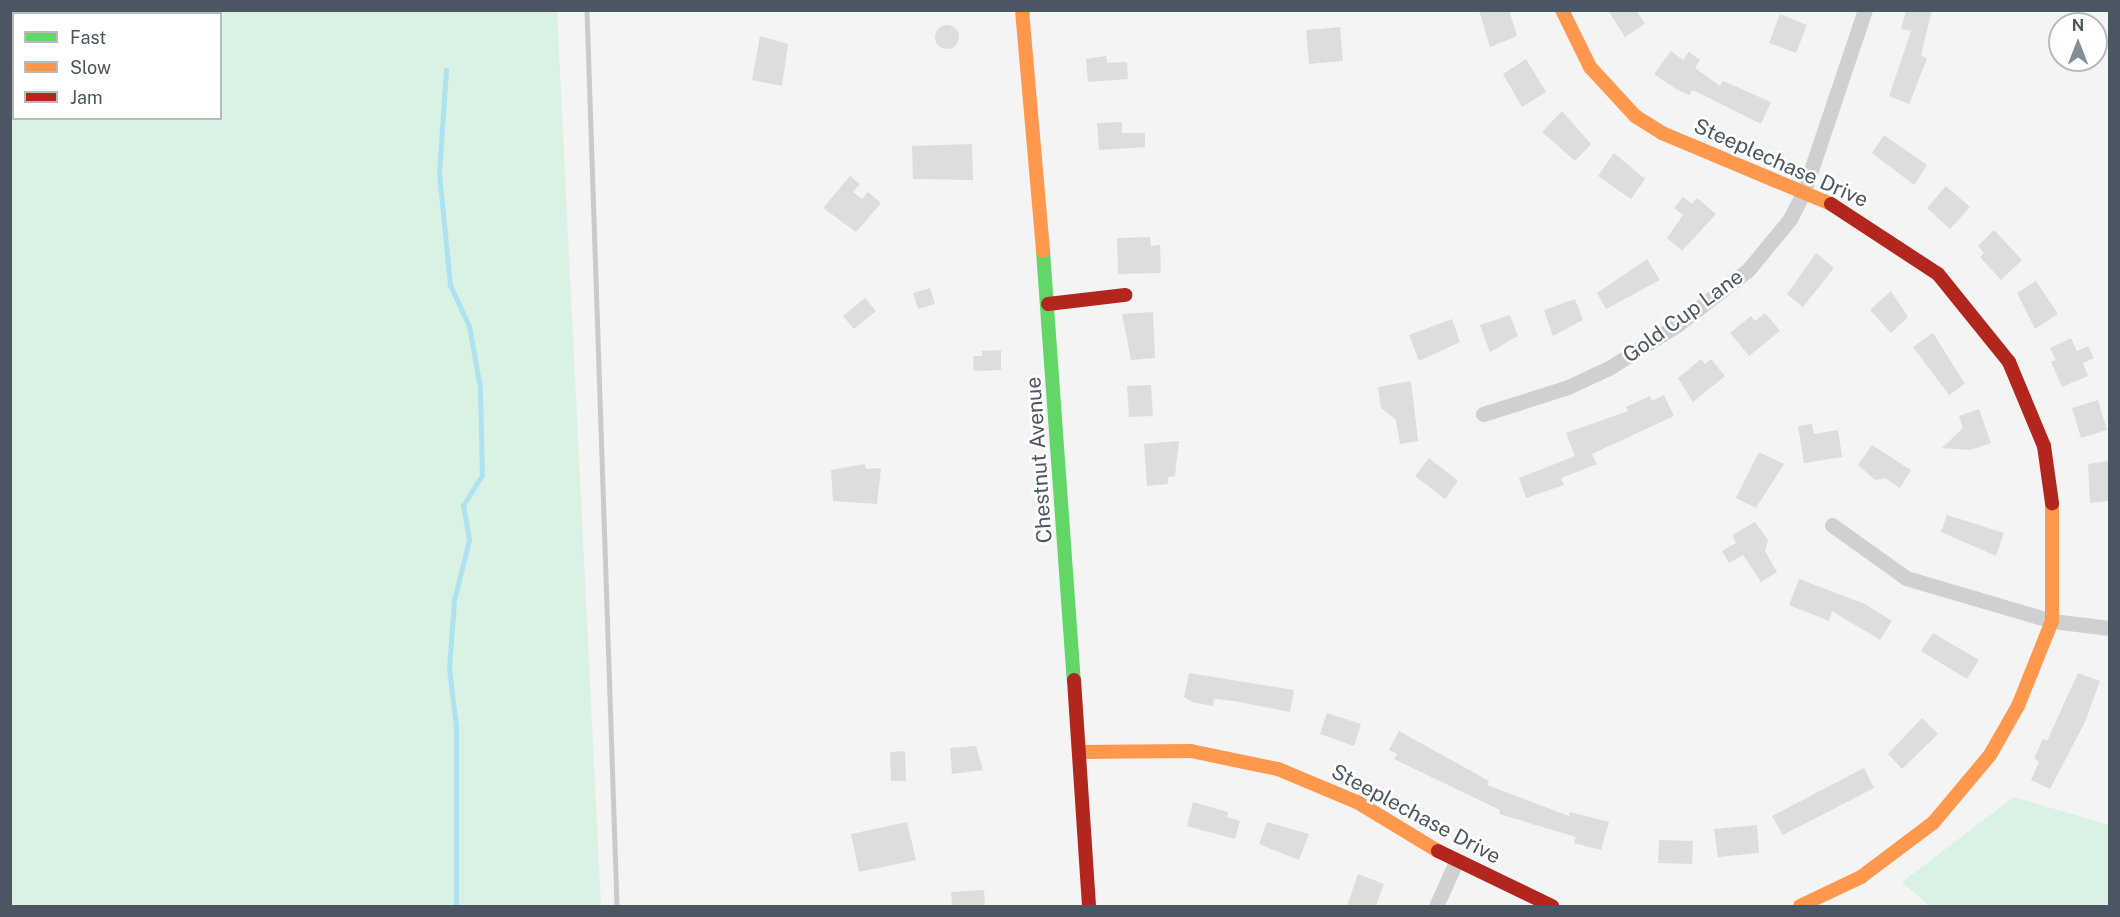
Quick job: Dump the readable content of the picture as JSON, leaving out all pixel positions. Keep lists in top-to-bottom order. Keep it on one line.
{"streets":{"street":["Steeplechase Drive","Gold Cup Lane","Chestnut Avenue"]},"crossings":[["Steeplechase Drive","Gold Cup Lane"],["Steeplechase Drive","Chestnut Avenue"]],"legend":["Fast","Slow","Jam"],"north":"top"}
